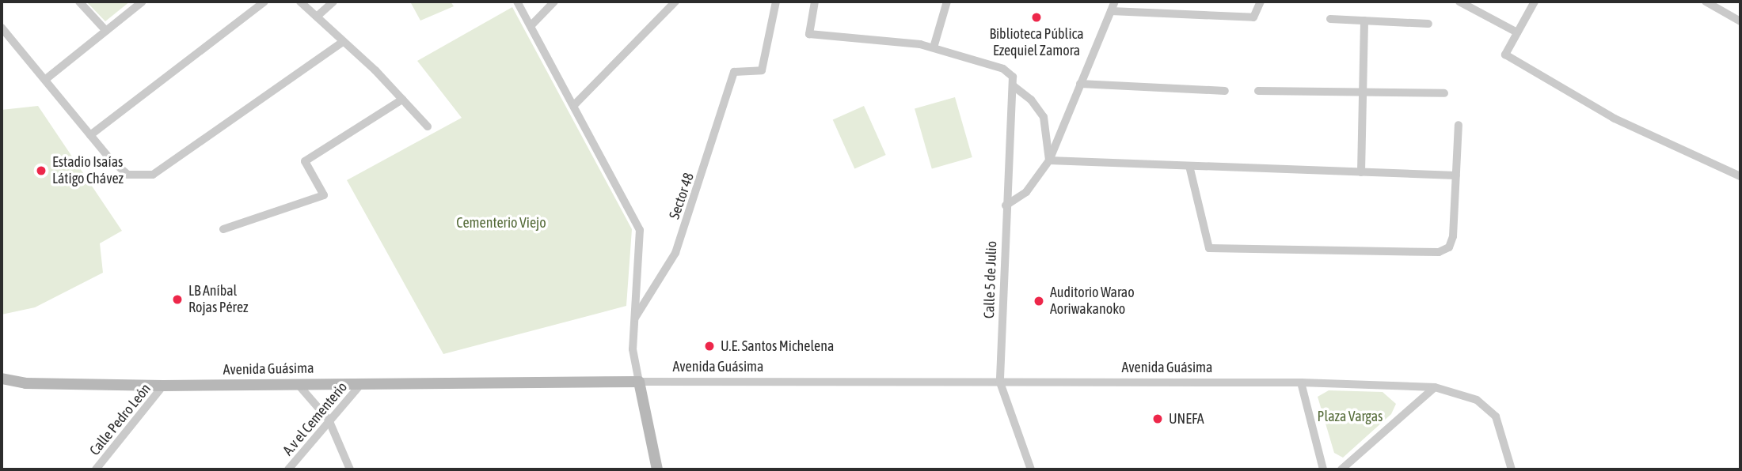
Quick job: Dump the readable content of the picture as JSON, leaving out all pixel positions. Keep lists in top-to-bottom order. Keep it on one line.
{"streets":{"main road":["Avenida Guásima"],"street":["Sector 48","Calle 5 de Julio","A.v el Cementerio","Calle Pedro León"]},"crossings":[["Calle 5 de Julio","Avenida Guásima"],["Avenida Guásima","A.v el Cementerio"],["Avenida Guásima","Calle Pedro León"]],"parks":["Cementerio Viejo","Plaza Vargas"],"places":["Biblioteca Pública Ezequiel Zamora","Estadio Isaías Látigo Chávez","LB Aníbal Rojas Pérez","Auditorio Warao Aoriwakanoko","U.E. Santos Michelena","UNEFA"]}
